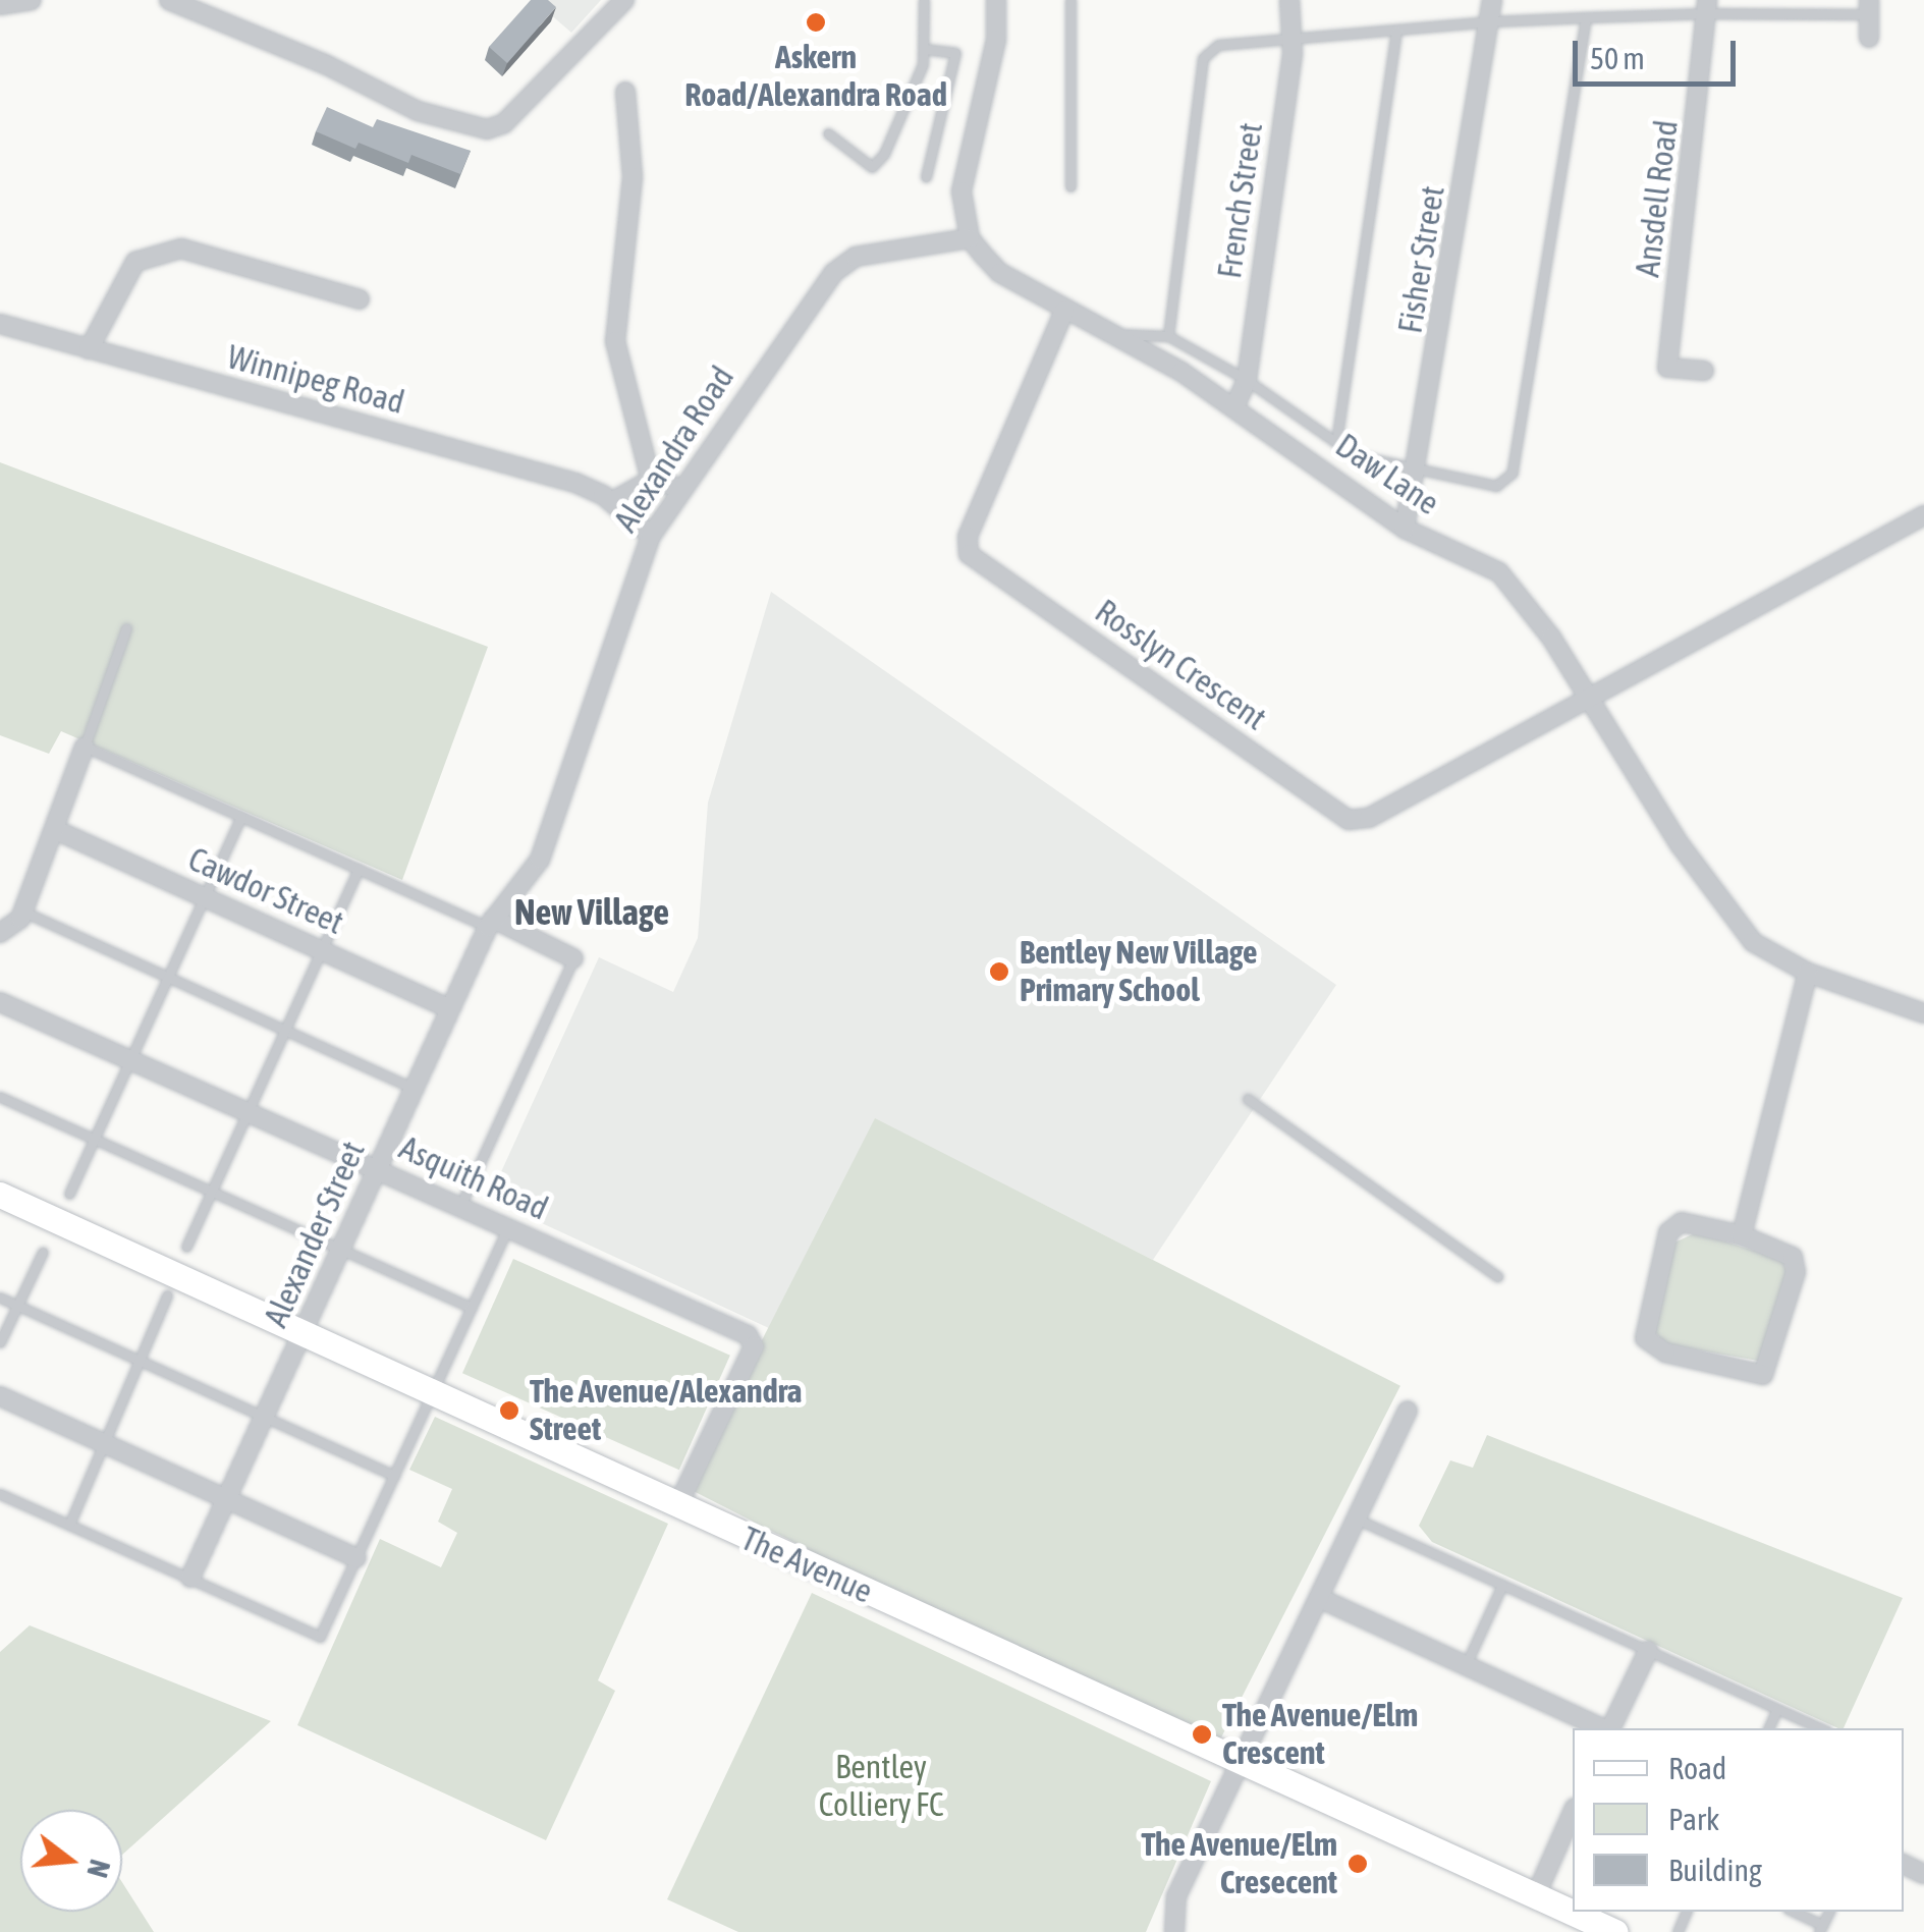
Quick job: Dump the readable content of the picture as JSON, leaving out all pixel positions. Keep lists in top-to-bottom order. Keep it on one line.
{"streets":{"street":["Ansdell Road","French Street","Fisher Street","Winnipeg Road","Alexandra Road","Daw Lane","Rosslyn Crescent","Cawdor Street","Asquith Road","Alexander Street","The Avenue"]},"crossings":[["French Street","Daw Lane"],["Fisher Street","Daw Lane"],["Winnipeg Road","Alexandra Road"],["Alexandra Road","Daw Lane"],["Alexandra Road","Alexander Street"],["Daw Lane","Rosslyn Crescent"],["Cawdor Street","Alexander Street"],["Asquith Road","Alexander Street"],["Asquith Road","The Avenue"],["Alexander Street","The Avenue"]],"districts":["New Village"],"parks":["Bentley Colliery FC"],"places":["Askern Road/Alexandra Road","Bentley New Village Primary School","The Avenue/Alexandra Street","The Avenue/Elm Crescent","The Avenue/Elm Cresecent"],"legend":["Road","Park","Building"],"scale_bar":"50 m","north":"right"}
